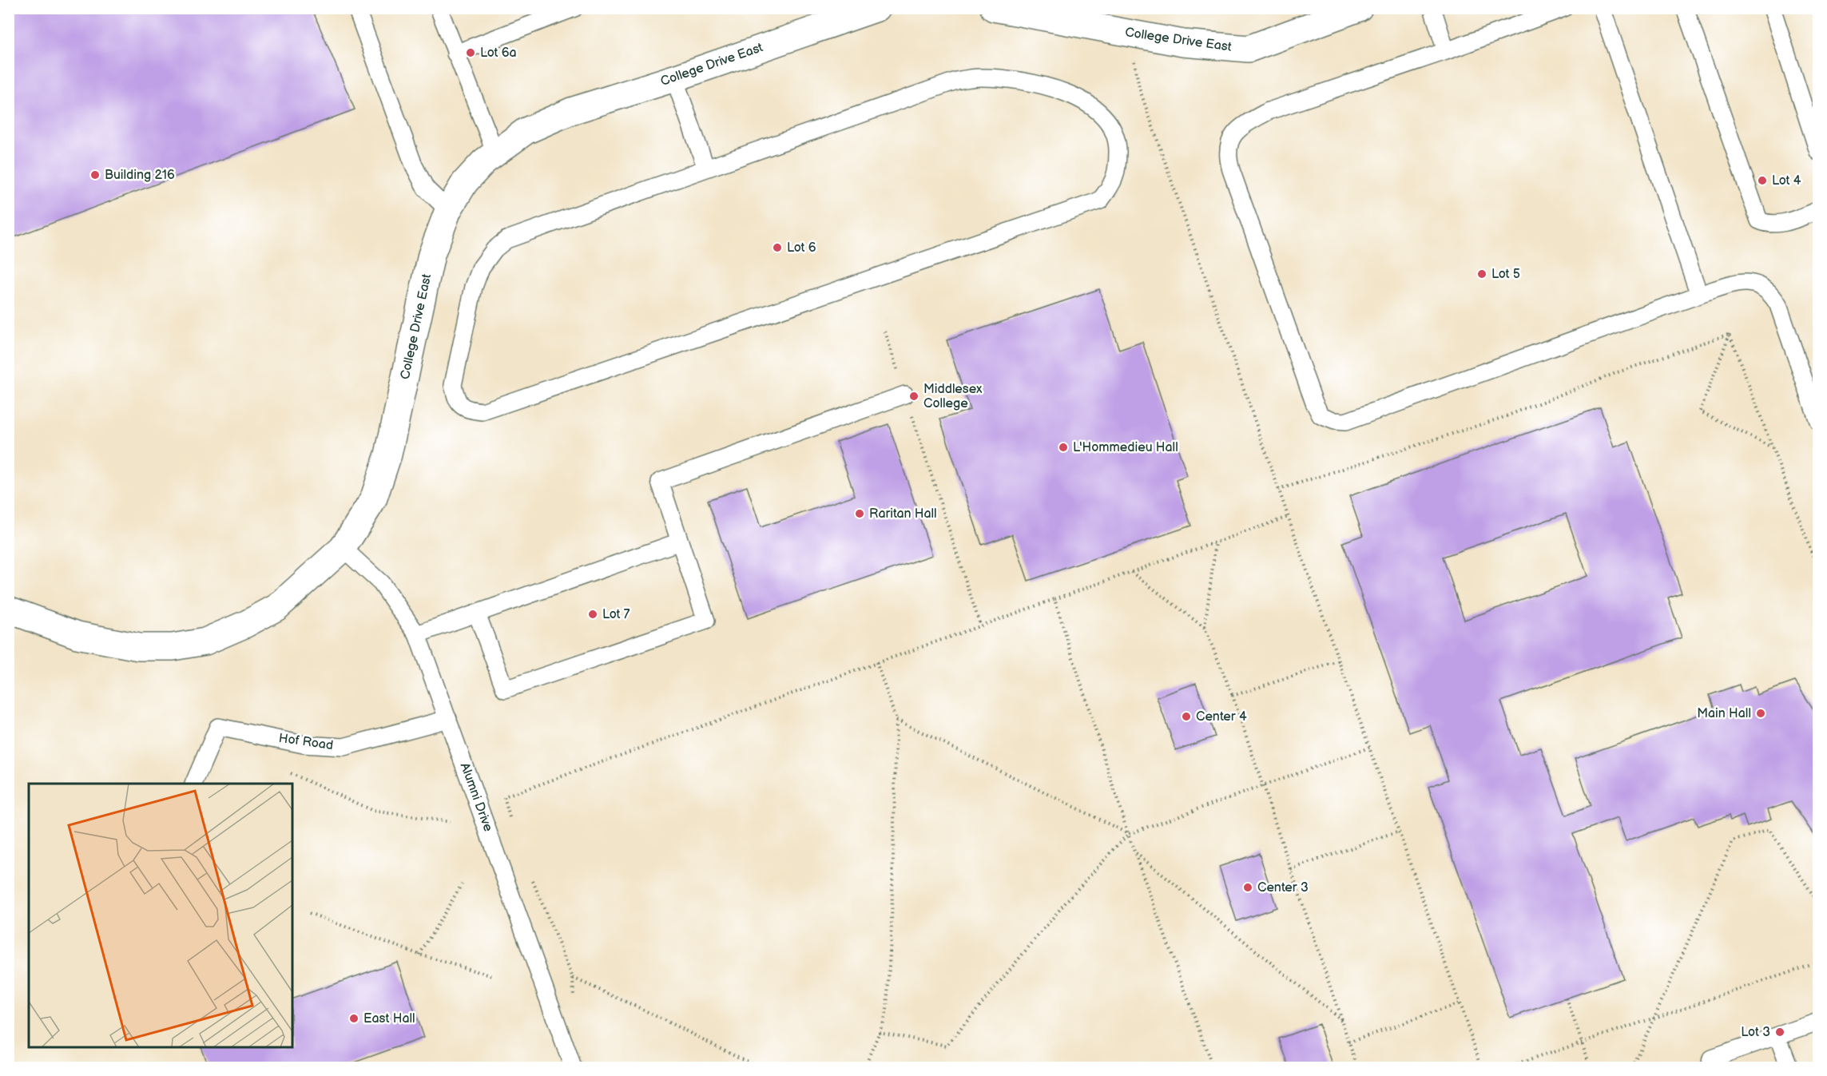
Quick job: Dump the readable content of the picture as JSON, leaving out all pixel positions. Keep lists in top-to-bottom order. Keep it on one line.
{"streets":{"street":["College Drive East"],"lane":["Hof Road","Alumni Drive"]},"crossings":[["College Drive East","Alumni Drive"],["Hof Road","Alumni Drive"]],"places":["Lot 6a","Building 216","Lot 4","Lot 6","Lot 5","Middlesex College","L'Hommedieu Hall","Raritan Hall","Lot 7","Main Hall","Center 4","Center 3","East Hall","Lot 3"]}
